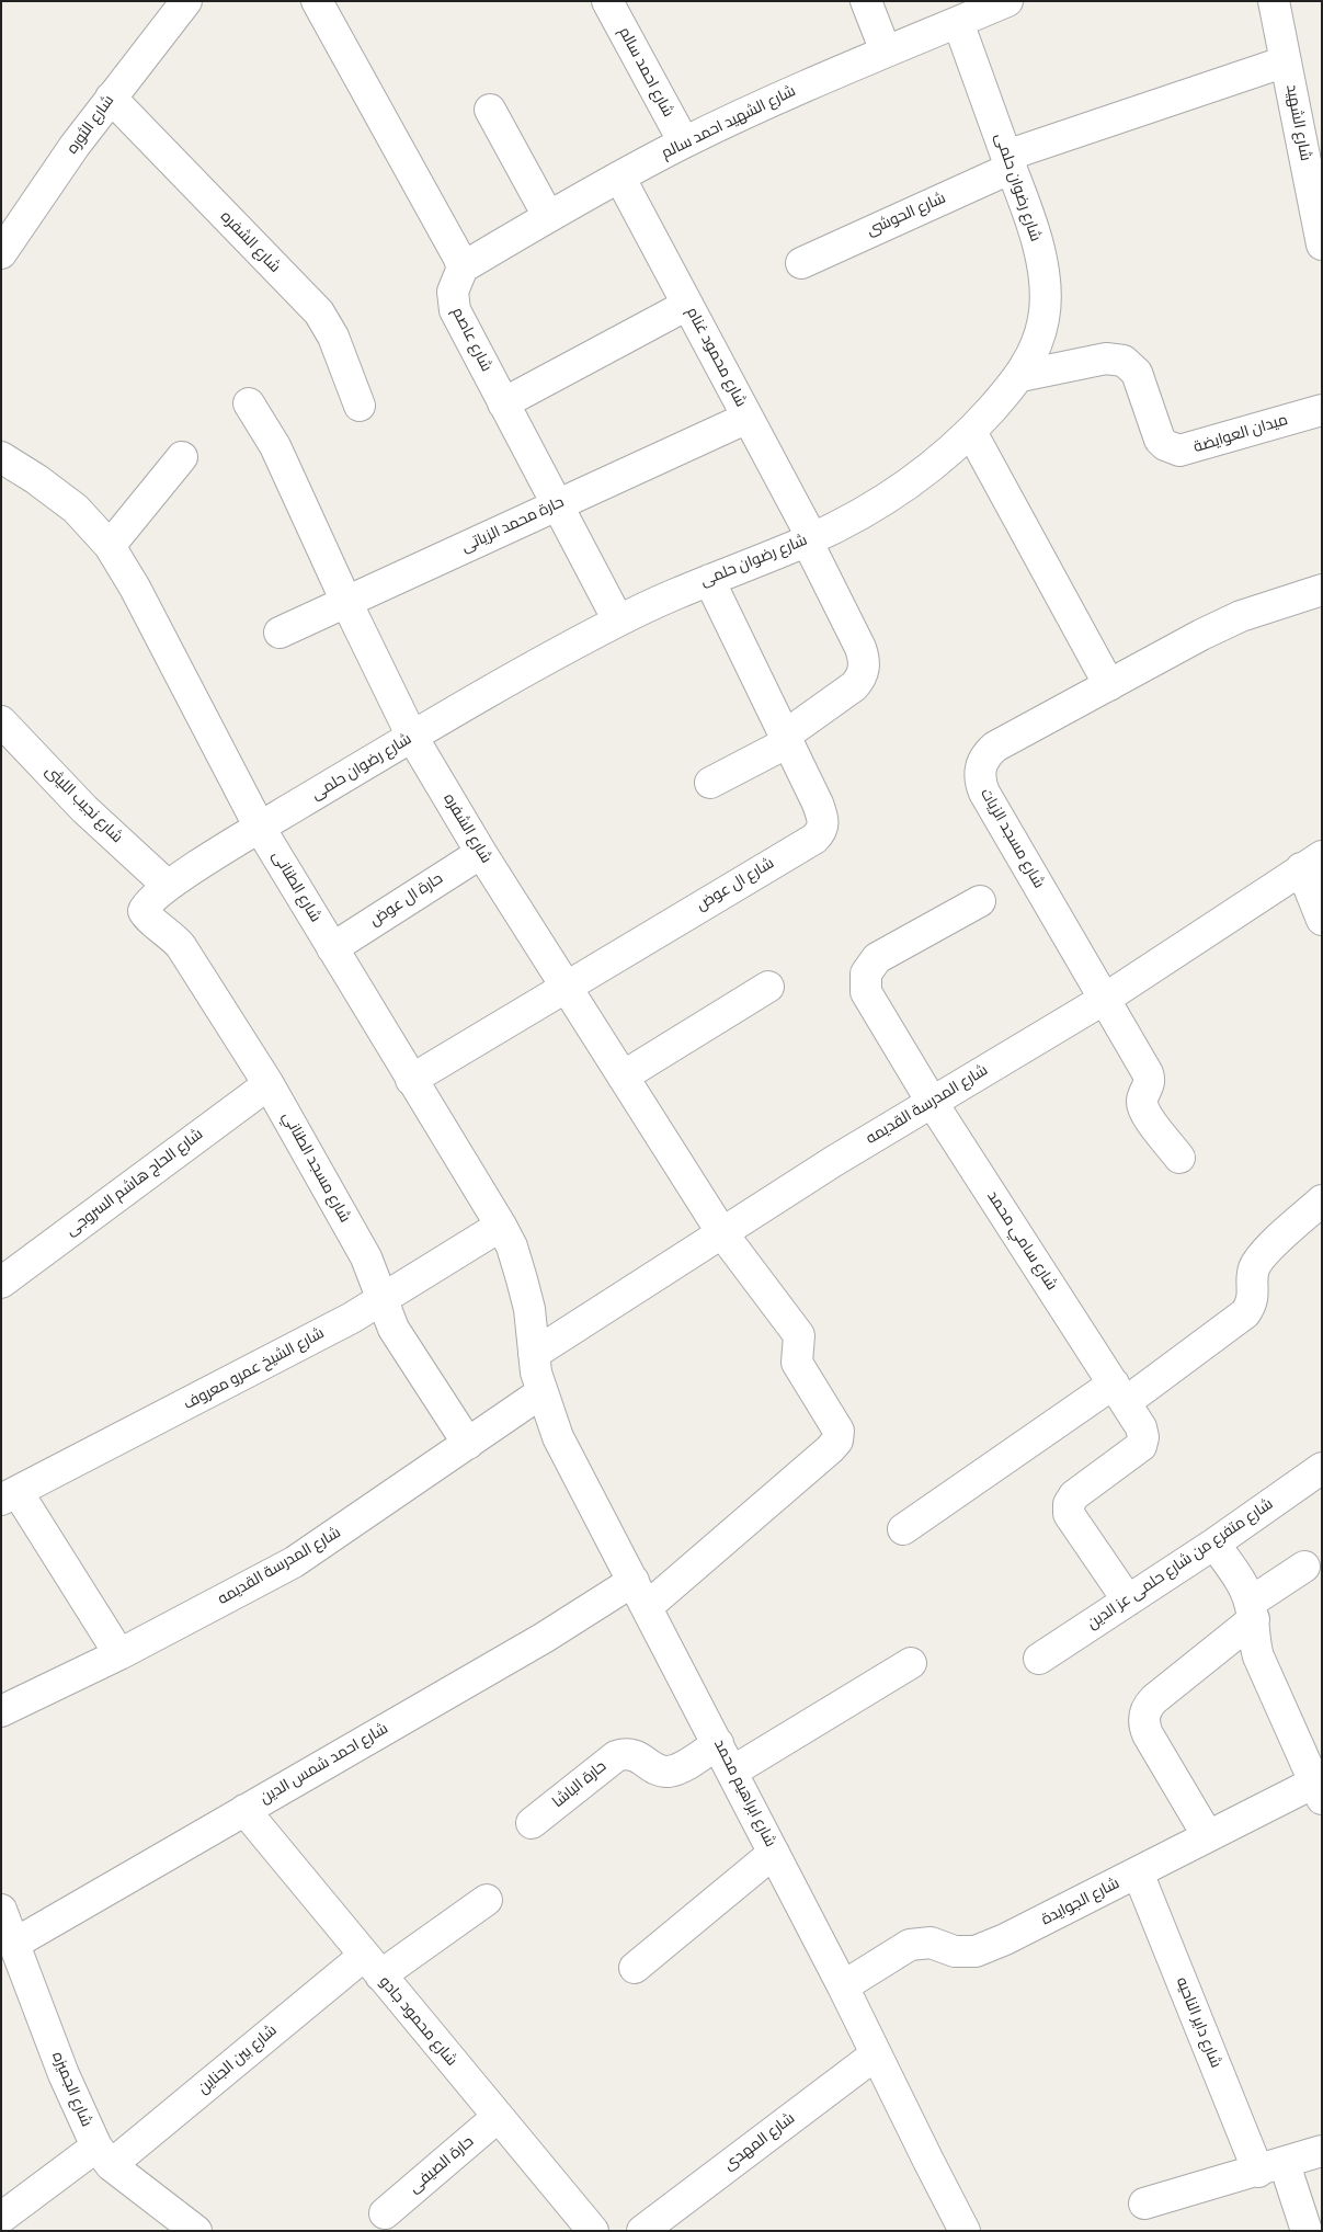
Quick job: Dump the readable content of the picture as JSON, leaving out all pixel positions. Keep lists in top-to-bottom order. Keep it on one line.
{"streets":{"street":["شارع احمد سالم","شارع الشهيد احمد سالم","شارع الشهيد","شارع الثوره","شارع رضوان حلمى","شارع الحوشى","شارع الشفره","شارع عاصم","شارع محمود غنام","ميدان العوايضة","حارة محمد الزياتى","شارع نجيب الليثى","شارع مسجد الزيات","شارع ال عوض","شارع الطنانى","حارة ال عوض","شارع المدرسة القديمه","شارع مسجد الطناني","شارع الحاج هاشم السروجى","شارع سامي محمد","شارع الشيخ عمرو معروف","شارع متفرع من شارع حلمى عز الدين","شارع احمد شمس الدين","حارة الباشا","شارع ابراهيم محمد","شارع الجوايدة","شارع محمود جادو","شارع داير الناحيه","شارع بين الجناين","شارع الجميزه","شارع المهدى","حارة الصيفى"]},"crossings":[["شارع احمد سالم","شارع الشهيد احمد سالم"],["شارع الشهيد احمد سالم","شارع رضوان حلمى"],["شارع الشهيد احمد سالم","شارع عاصم"],["شارع الشهيد احمد سالم","شارع محمود غنام"],["شارع الشهيد","شارع الحوشى"],["شارع الثوره","شارع الشفره"],["شارع رضوان حلمى","شارع الحوشى"],["شارع رضوان حلمى","شارع الشفره"],["شارع رضوان حلمى","شارع عاصم"],["شارع رضوان حلمى","شارع محمود غنام"],["شارع رضوان حلمى","ميدان العوايضة"],["شارع رضوان حلمى","شارع نجيب الليثى"],["شارع رضوان حلمى","شارع ال عوض"],["شارع رضوان حلمى","شارع الطنانى"],["شارع رضوان حلمى","شارع مسجد الطناني"],["شارع الشفره","حارة محمد الزياتى"],["شارع الشفره","شارع ال عوض"],["شارع الشفره","حارة ال عوض"],["شارع الشفره","شارع المدرسة القديمه"],["شارع الشفره","شارع ابراهيم محمد"],["شارع عاصم","حارة محمد الزياتى"],["شارع محمود غنام","حارة محمد الزياتى"],["شارع محمود غنام","شارع ال عوض"],["شارع مسجد الزيات","شارع المدرسة القديمه"],["شارع ال عوض","شارع الطنانى"],["شارع الطنانى","حارة ال عوض"],["شارع الطنانى","شارع المدرسة القديمه"],["شارع الطنانى","شارع الشيخ عمرو معروف"],["شارع الطنانى","شارع ابراهيم محمد"],["شارع المدرسة القديمه","شارع مسجد الطناني"],["شارع المدرسة القديمه","شارع سامي محمد"],["شارع المدرسة القديمه","شارع ابراهيم محمد"],["شارع مسجد الطناني","شارع الحاج هاشم السروجى"],["شارع مسجد الطناني","شارع الشيخ عمرو معروف"],["شارع سامي محمد","شارع متفرع من شارع حلمى عز الدين"],["شارع احمد شمس الدين","شارع ابراهيم محمد"],["شارع احمد شمس الدين","شارع محمود جادو"],["شارع احمد شمس الدين","شارع الجميزه"],["حارة الباشا","شارع ابراهيم محمد"],["شارع ابراهيم محمد","شارع الجوايدة"],["شارع ابراهيم محمد","شارع المهدى"],["شارع الجوايدة","شارع داير الناحيه"],["شارع محمود جادو","شارع بين الجناين"],["شارع محمود جادو","حارة الصيفى"],["شارع بين الجناين","شارع الجميزه"]]}
